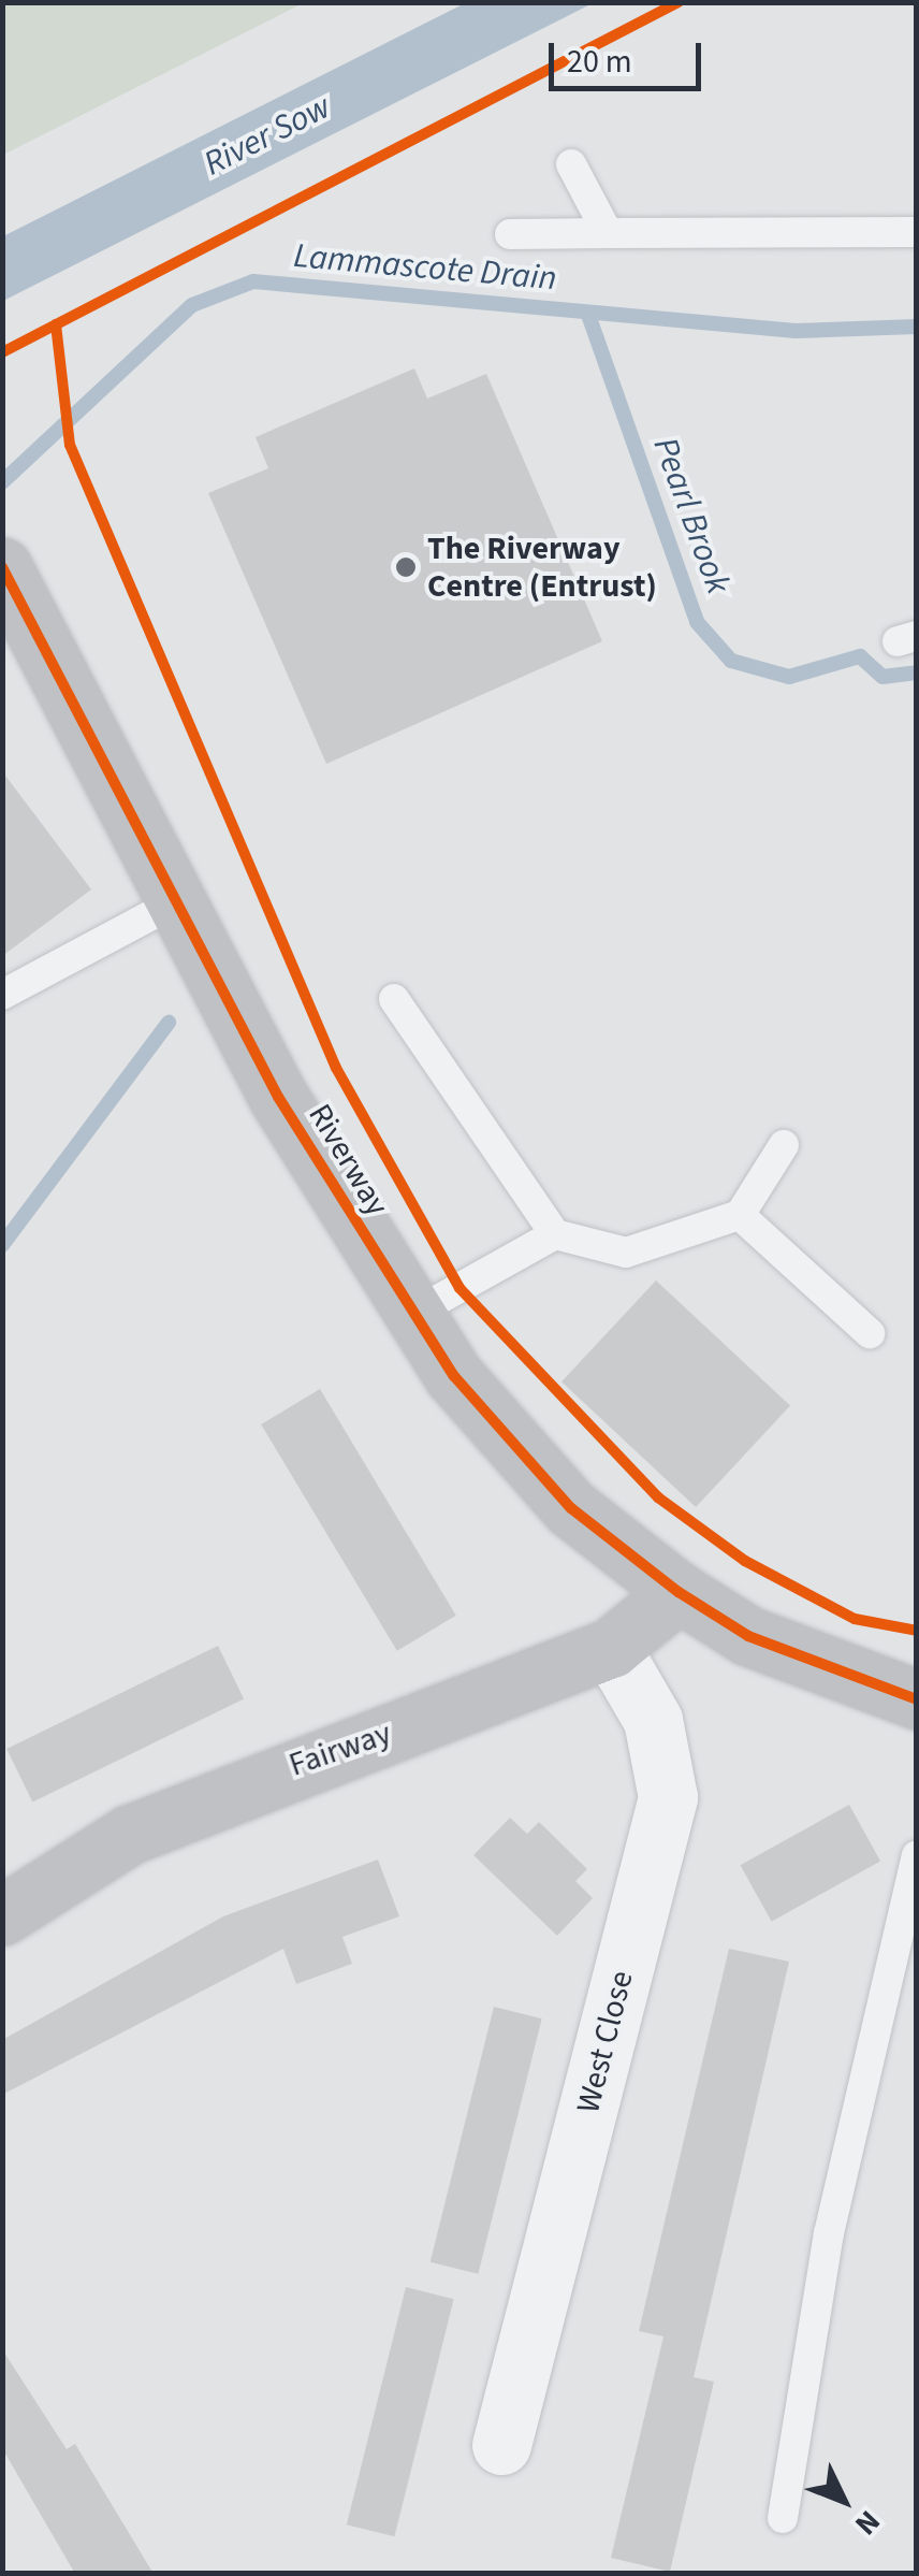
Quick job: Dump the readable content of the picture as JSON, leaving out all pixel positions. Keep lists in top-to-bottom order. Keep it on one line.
{"streets":{"street":["Riverway","Fairway","West Close"]},"crossings":[["Riverway","Fairway"],["Fairway","West Close"]],"water":["River Sow","Lammascote Drain","Pearl Brook"],"places":["The Riverway Centre (Entrust)"],"scale_bar":"20 m","north":"bottom right"}
